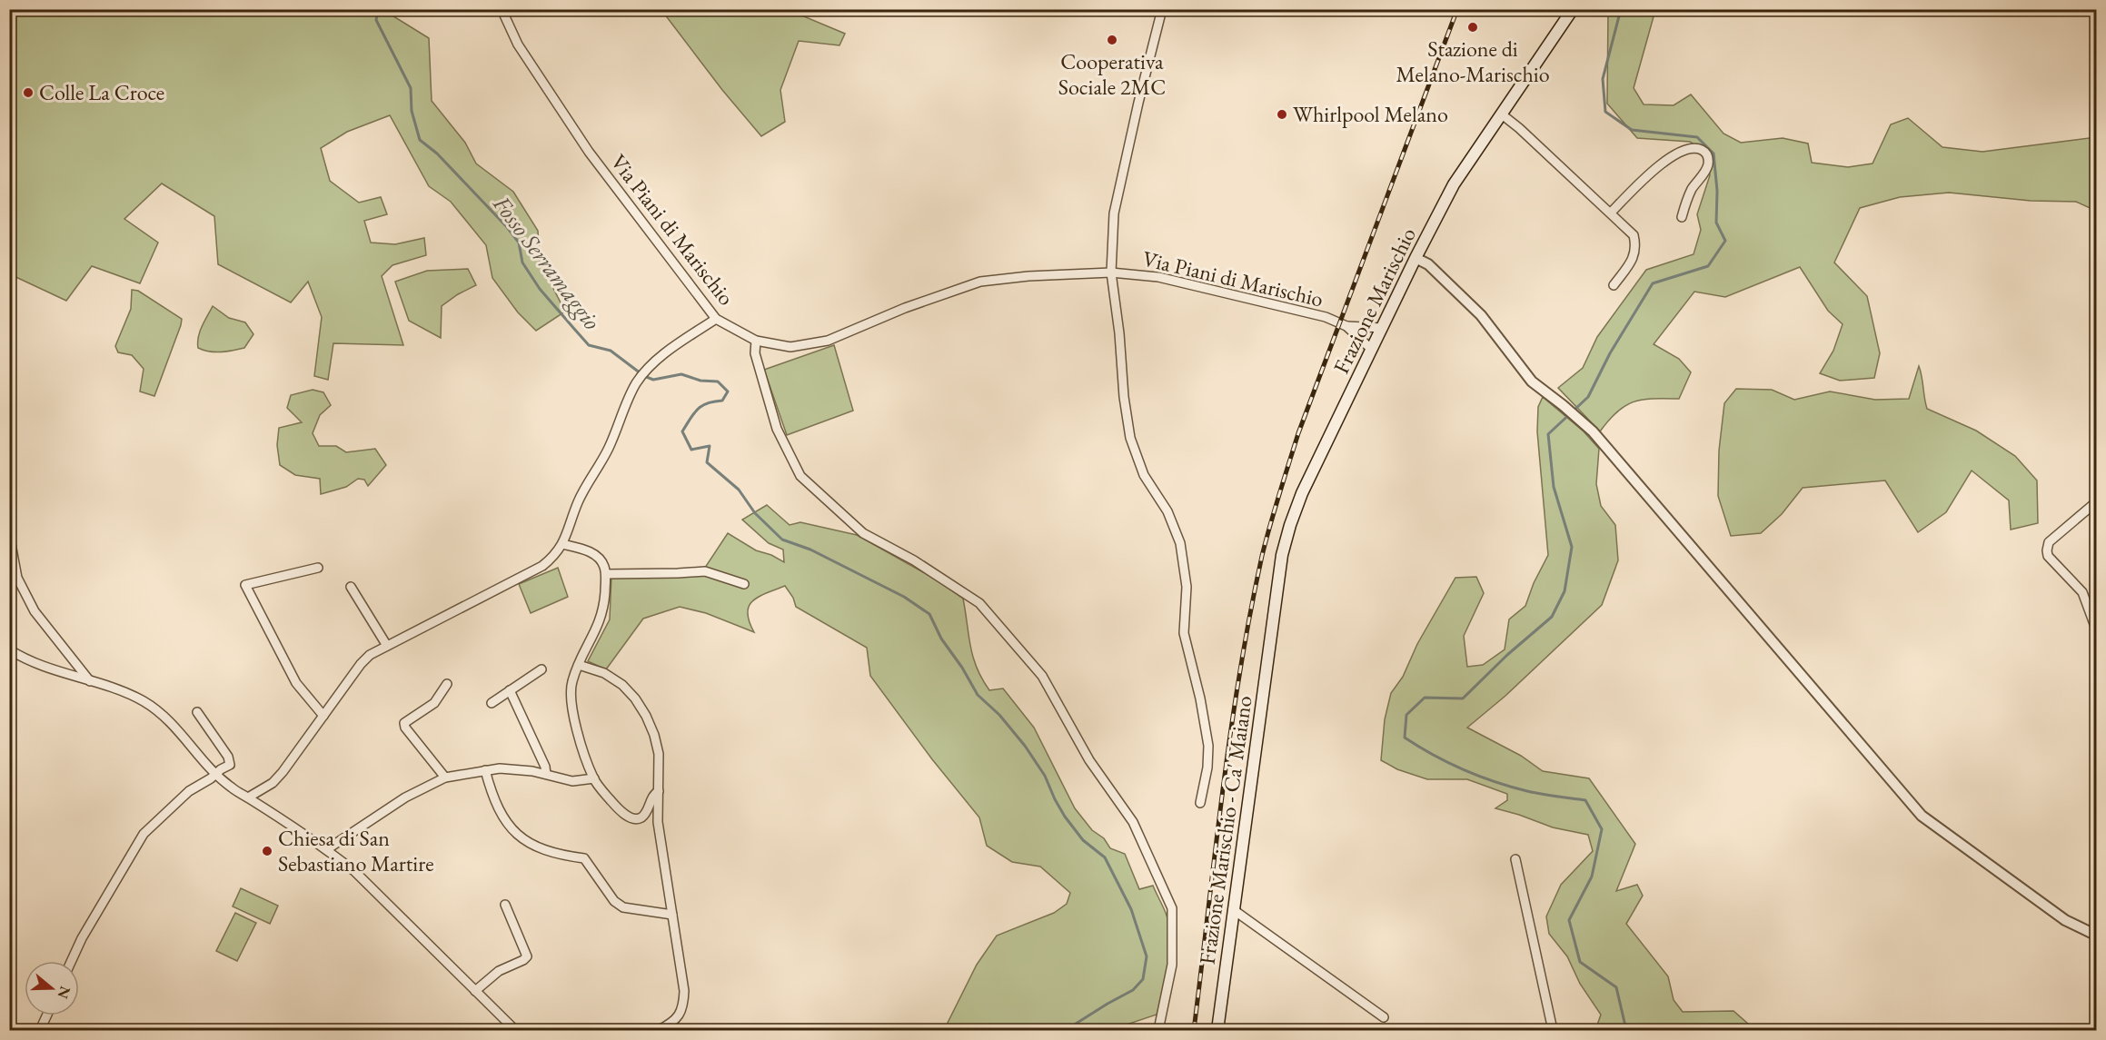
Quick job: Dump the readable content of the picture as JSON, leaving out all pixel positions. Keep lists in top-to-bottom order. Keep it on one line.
{"streets":{"main road":["Frazione Marischio","Frazione Marischio - Ca' Maiano"],"street":["Via Piani di Marischio"]},"crossings":[["Frazione Marischio","Frazione Marischio - Ca' Maiano"]],"water":["Fosso Serramaggio"],"places":["Stazione di Melano-Marischio","Cooperativa Sociale 2MC","Colle La Croce","Whirlpool Melano","Chiesa di San Sebastiano Martire"],"north":"right"}
